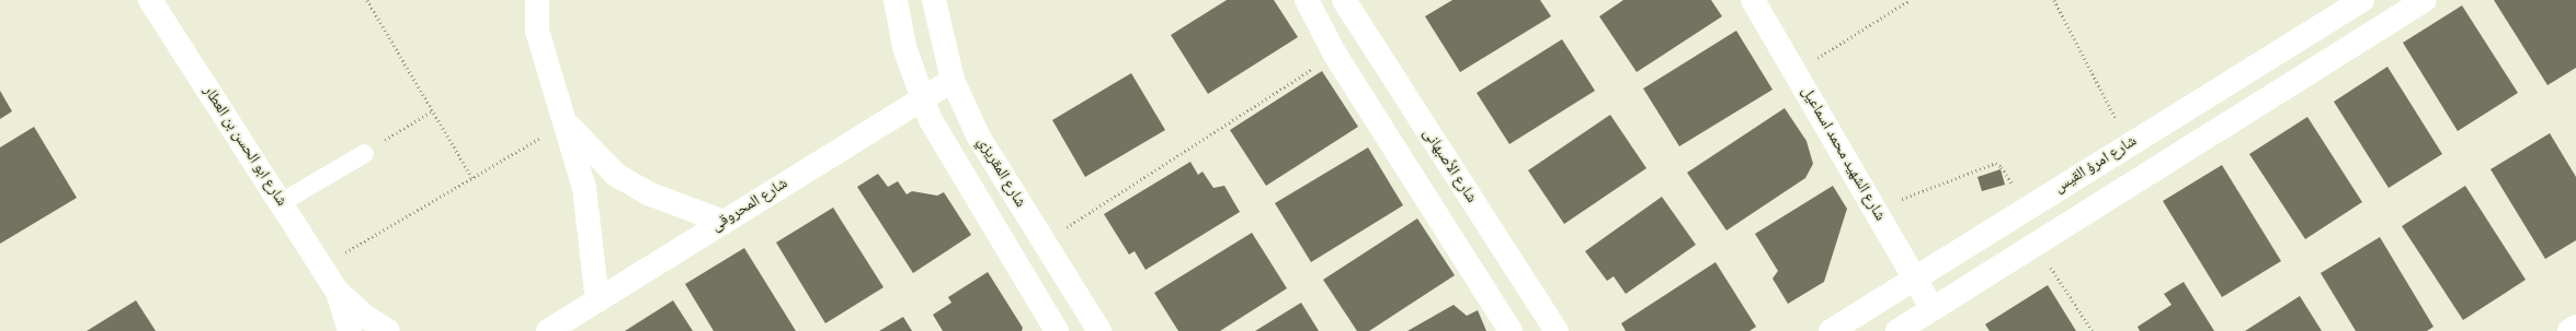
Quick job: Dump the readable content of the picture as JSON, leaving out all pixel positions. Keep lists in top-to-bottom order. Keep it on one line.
{"streets":{"street":["شارع ابو الحسن بن العطار","شارع الشهيد محمد اسماعيل","شارع امرؤ القيس","شارع الأصبهانى","شارع المقريزي","شارع المحروقى"]},"crossings":[["شارع الشهيد محمد اسماعيل","شارع امرؤ القيس"],["شارع المقريزي","شارع المحروقى"]]}
